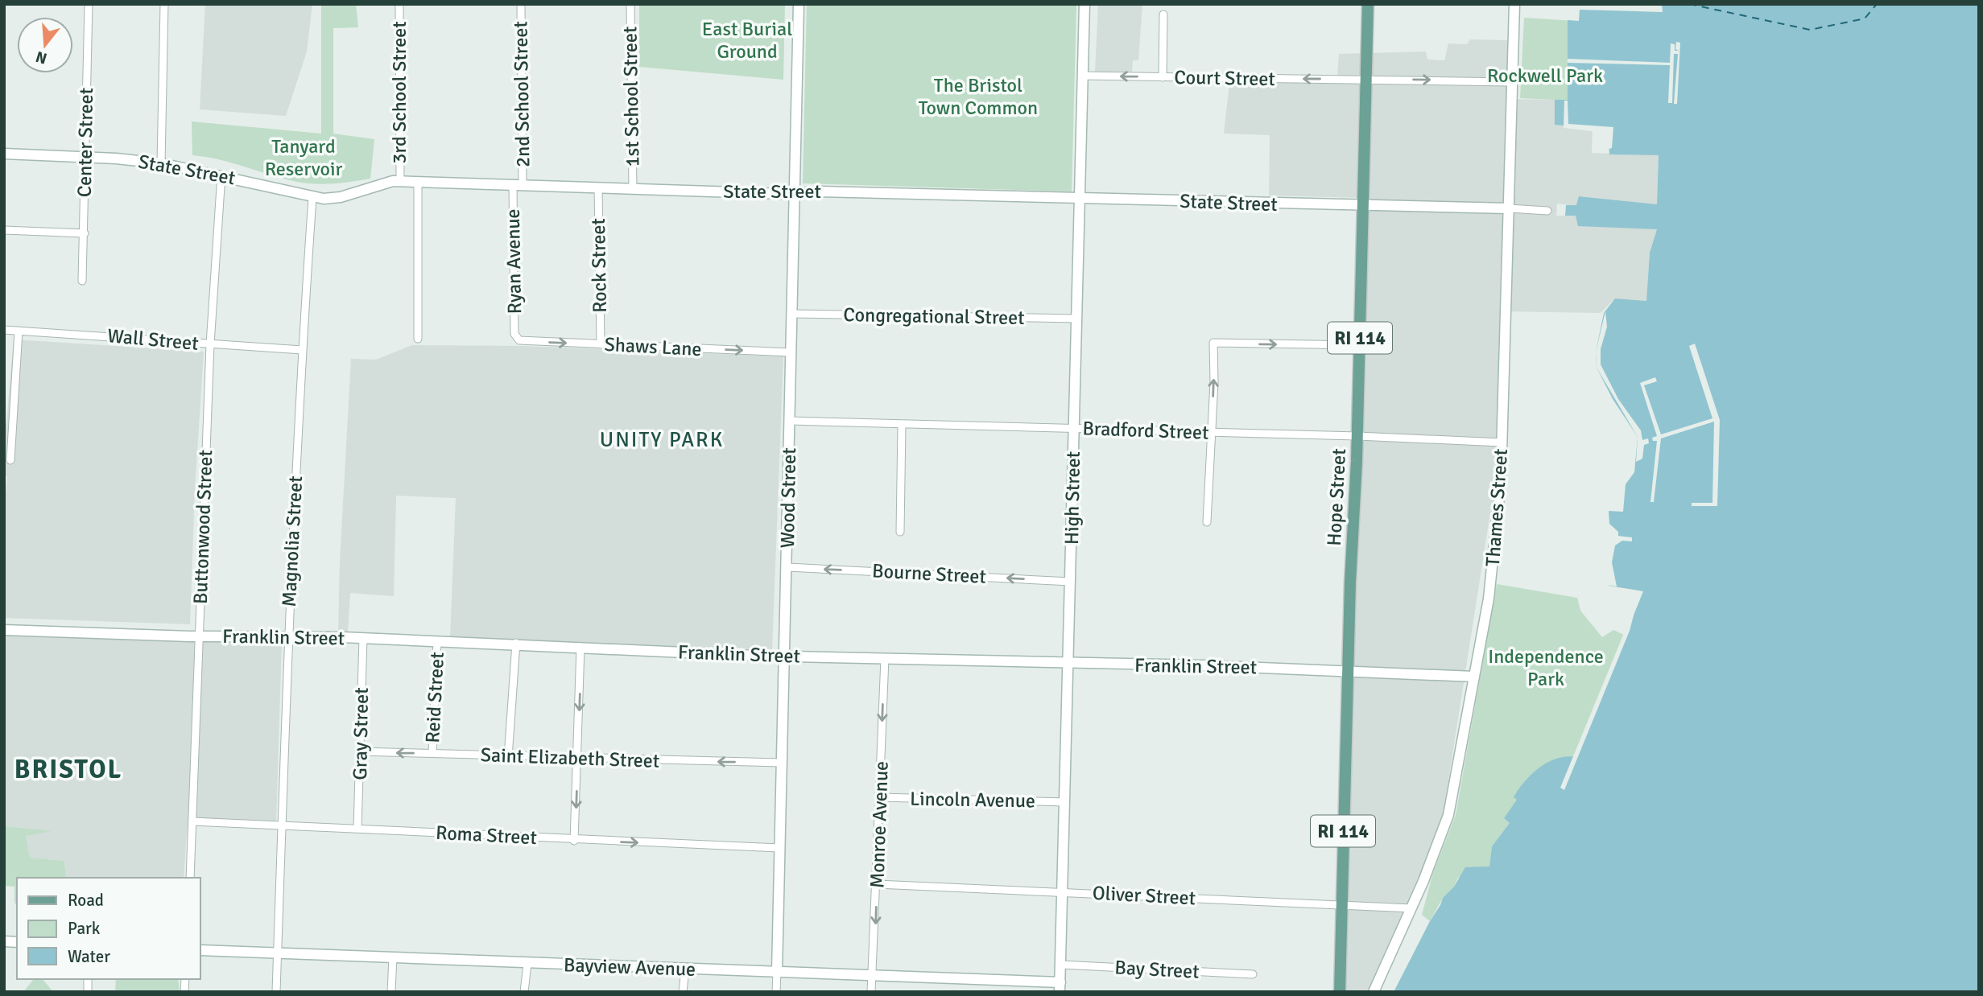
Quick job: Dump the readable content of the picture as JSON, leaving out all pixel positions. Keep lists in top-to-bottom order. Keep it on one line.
{"streets":{"main road":["RI 114","Hope Street"],"street":["Court Street","3rd School Street","2nd School Street","1st School Street","Center Street","State Street","Ryan Avenue","Rock Street","Congregational Street","Wall Street","Shaws Lane","Bradford Street","Wood Street","High Street","Thames Street","Buttonwood Street","Magnolia Street","Bourne Street","Franklin Street","Reid Street","Gray Street","Saint Elizabeth Street","Lincoln Avenue","Monroe Avenue","Roma Street","Oliver Street","Bayview Avenue","Bay Street"]},"crossings":[["Court Street","Hope Street"],["Court Street","High Street"],["Court Street","Thames Street"],["3rd School Street","State Street"],["2nd School Street","State Street"],["2nd School Street","Ryan Avenue"],["1st School Street","State Street"],["Center Street","State Street"],["State Street","Ryan Avenue"],["State Street","Rock Street"],["State Street","Hope Street"],["State Street","Wood Street"],["State Street","High Street"],["State Street","Thames Street"],["State Street","Buttonwood Street"],["State Street","Magnolia Street"],["Ryan Avenue","Shaws Lane"],["Rock Street","Shaws Lane"],["Congregational Street","Wood Street"],["Congregational Street","High Street"],["Wall Street","Buttonwood Street"],["Wall Street","Magnolia Street"],["Shaws Lane","Wood Street"],["Bradford Street","Hope Street"],["Bradford Street","Wood Street"],["Bradford Street","High Street"],["Bradford Street","Thames Street"],["Hope Street","Franklin Street"],["Hope Street","Oliver Street"],["Wood Street","Bourne Street"],["Wood Street","Franklin Street"],["Wood Street","Saint Elizabeth Street"],["Wood Street","Roma Street"],["Wood Street","Bayview Avenue"],["High Street","Bourne Street"],["High Street","Franklin Street"],["High Street","Lincoln Avenue"],["High Street","Oliver Street"],["High Street","Bayview Avenue"],["High Street","Bay Street"],["Thames Street","Franklin Street"],["Thames Street","Oliver Street"],["Buttonwood Street","Franklin Street"],["Buttonwood Street","Roma Street"],["Magnolia Street","Franklin Street"],["Magnolia Street","Roma Street"],["Magnolia Street","Bayview Avenue"],["Franklin Street","Reid Street"],["Franklin Street","Gray Street"],["Franklin Street","Monroe Avenue"],["Reid Street","Saint Elizabeth Street"],["Gray Street","Saint Elizabeth Street"],["Gray Street","Roma Street"],["Lincoln Avenue","Monroe Avenue"],["Monroe Avenue","Oliver Street"],["Monroe Avenue","Bayview Avenue"]],"one_way":["Shaws Lane","Bourne Street","Saint Elizabeth Street","Monroe Avenue"],"districts":["UNITY PARK","BRISTOL"],"parks":["East Burial Ground","Rockwell Park","The Bristol Town Common","Tanyard Reservoir","Independence Park"],"legend":["Road","Park","Water"],"north":"bottom"}
